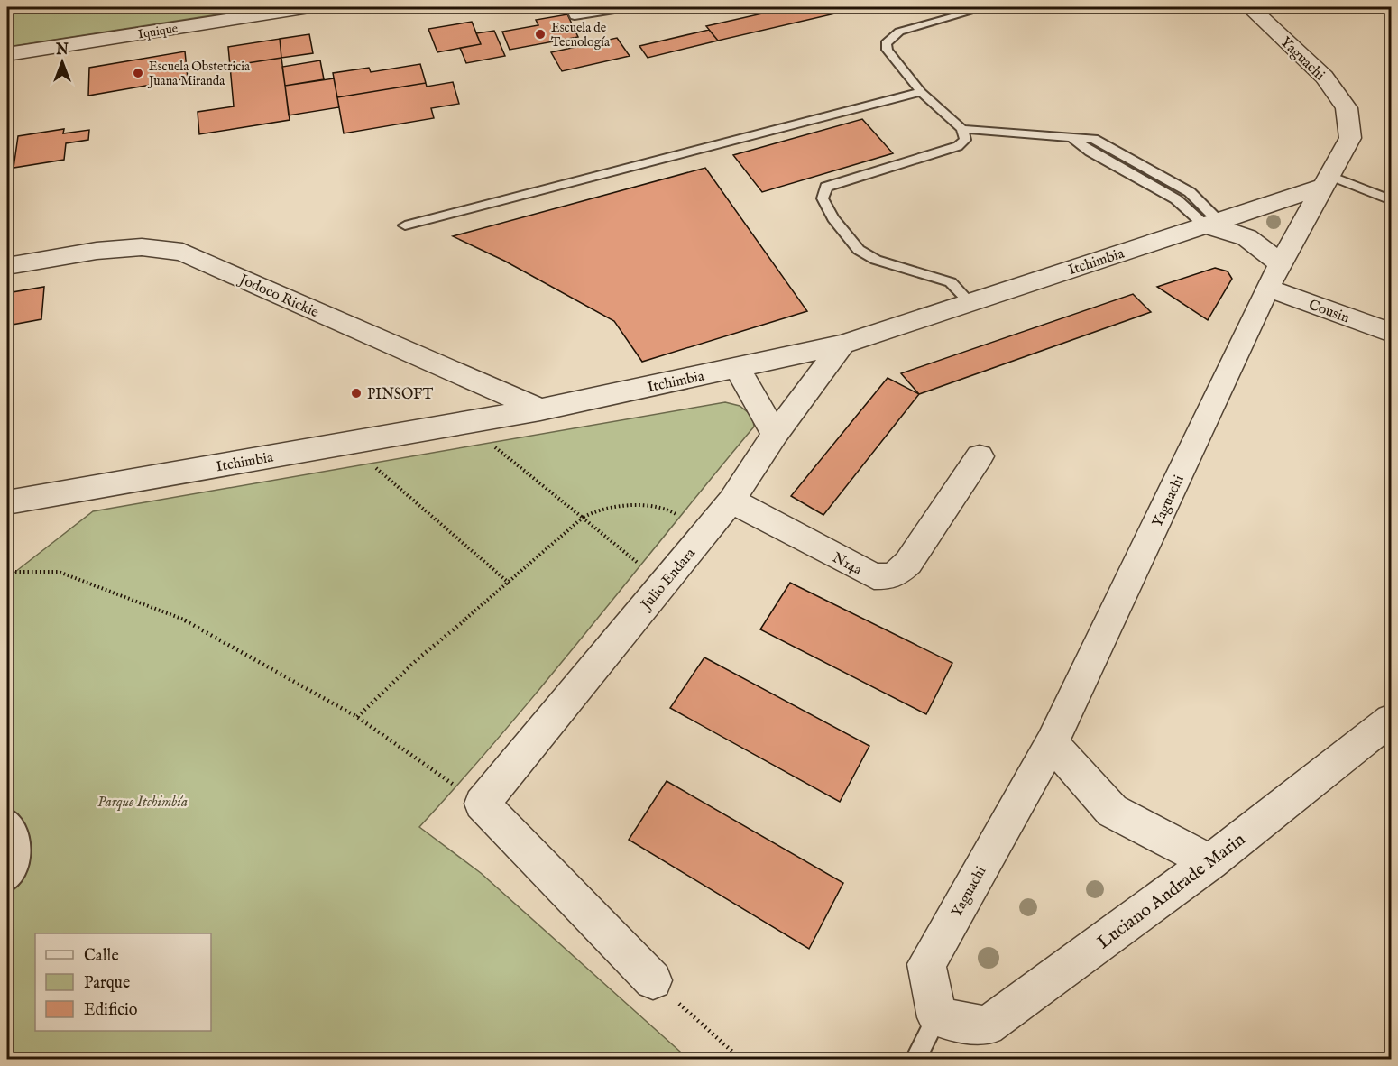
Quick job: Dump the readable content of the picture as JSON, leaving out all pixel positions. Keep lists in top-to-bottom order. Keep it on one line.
{"streets":{"street":["Iquique","Yaguachi","Itchimbia","Jodoco Rickie","Cousin","N14a","Julio Endara","Luciano Andrade Marin"]},"crossings":[["Yaguachi","Itchimbia"],["Yaguachi","Cousin"],["Yaguachi","Luciano Andrade Marin"],["Itchimbia","Jodoco Rickie"],["Itchimbia","Julio Endara"],["N14a","Julio Endara"]],"parks":["Parque Itchimbía"],"places":["Escuela de Tecnología","Escuela Obstetricia Juana Miranda","PINSOFT"],"legend":["Calle","Parque","Edificio"],"north":"top"}
